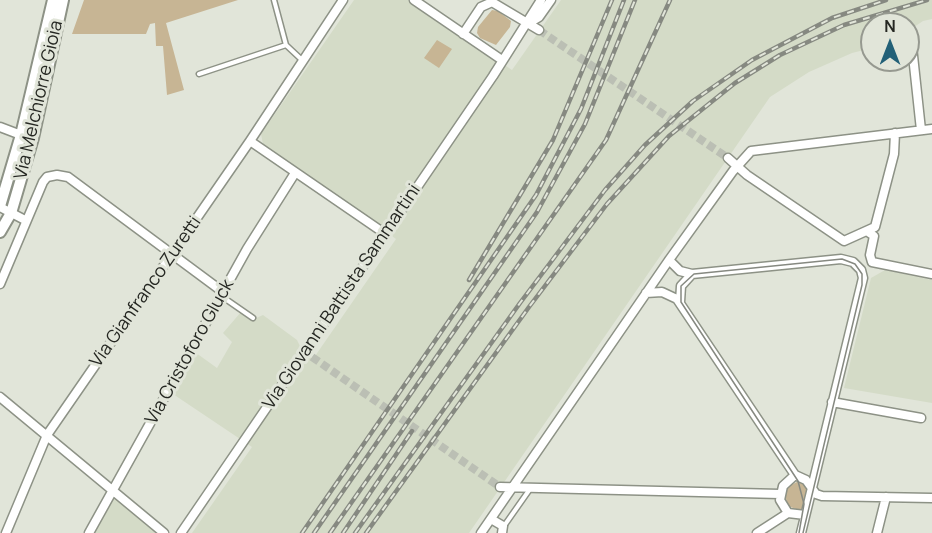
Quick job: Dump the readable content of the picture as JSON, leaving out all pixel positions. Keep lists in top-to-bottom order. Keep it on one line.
{"streets":{"street":["Via Melchiorre Gioia","Via Gianfranco Zuretti","Via Giovanni Battista Sammartini","Via Cristoforo Gluck"]},"north":"top"}
